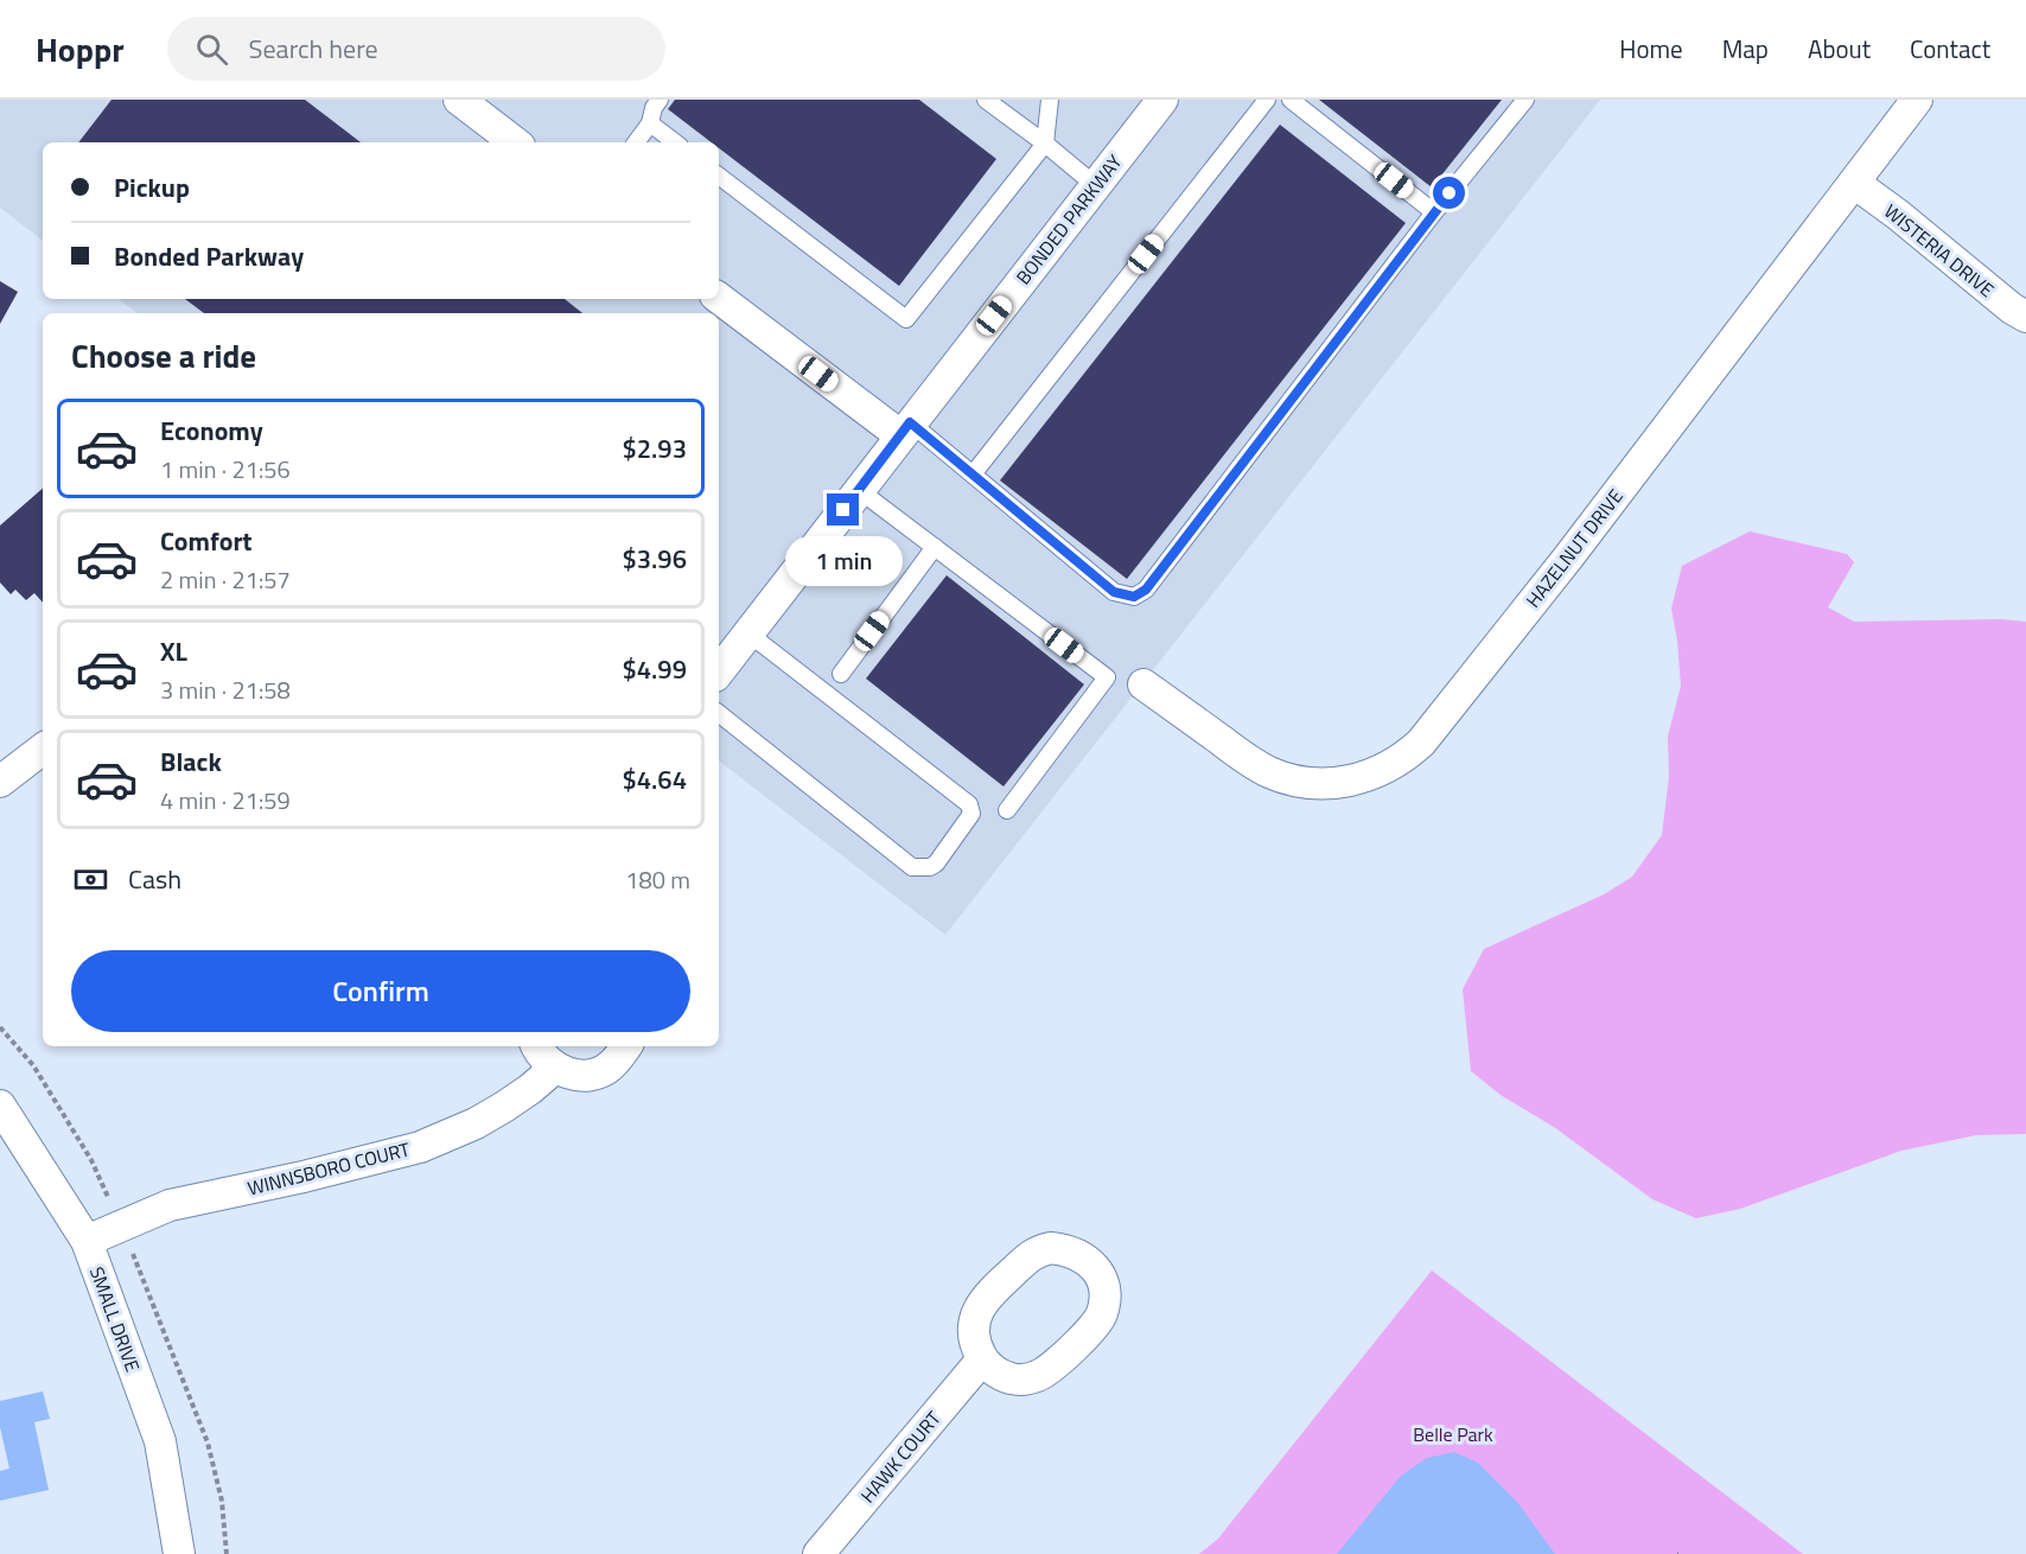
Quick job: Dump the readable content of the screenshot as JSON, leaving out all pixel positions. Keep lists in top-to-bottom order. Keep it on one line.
{"streets":{"street":["BONDED PARKWAY","WISTERIA DRIVE","HAZELNUT DRIVE","WINNSBORO COURT","SMALL DRIVE","HAWK COURT"]},"crossings":[["WISTERIA DRIVE","HAZELNUT DRIVE"],["WINNSBORO COURT","SMALL DRIVE"]],"parks":["Belle Park"],"page":{"header":"Hoppr","search":"Search here","nav":["Home","Map","About","Contact"],"banner":["Pickup","Bonded Parkway"],"heading":"Choose a ride","list":[{"name":"Economy","note":"1 min · 21:56","value":"$2.93"},{"name":"Comfort","note":"2 min · 21:57","value":"$3.96"},{"name":"XL","note":"3 min · 21:58","value":"$4.99"},{"name":"Black","note":"4 min · 21:59","value":"$4.64"}],"bubble":"1 min","pay":["Cash","180 m"],"buttons":"Confirm"}}
